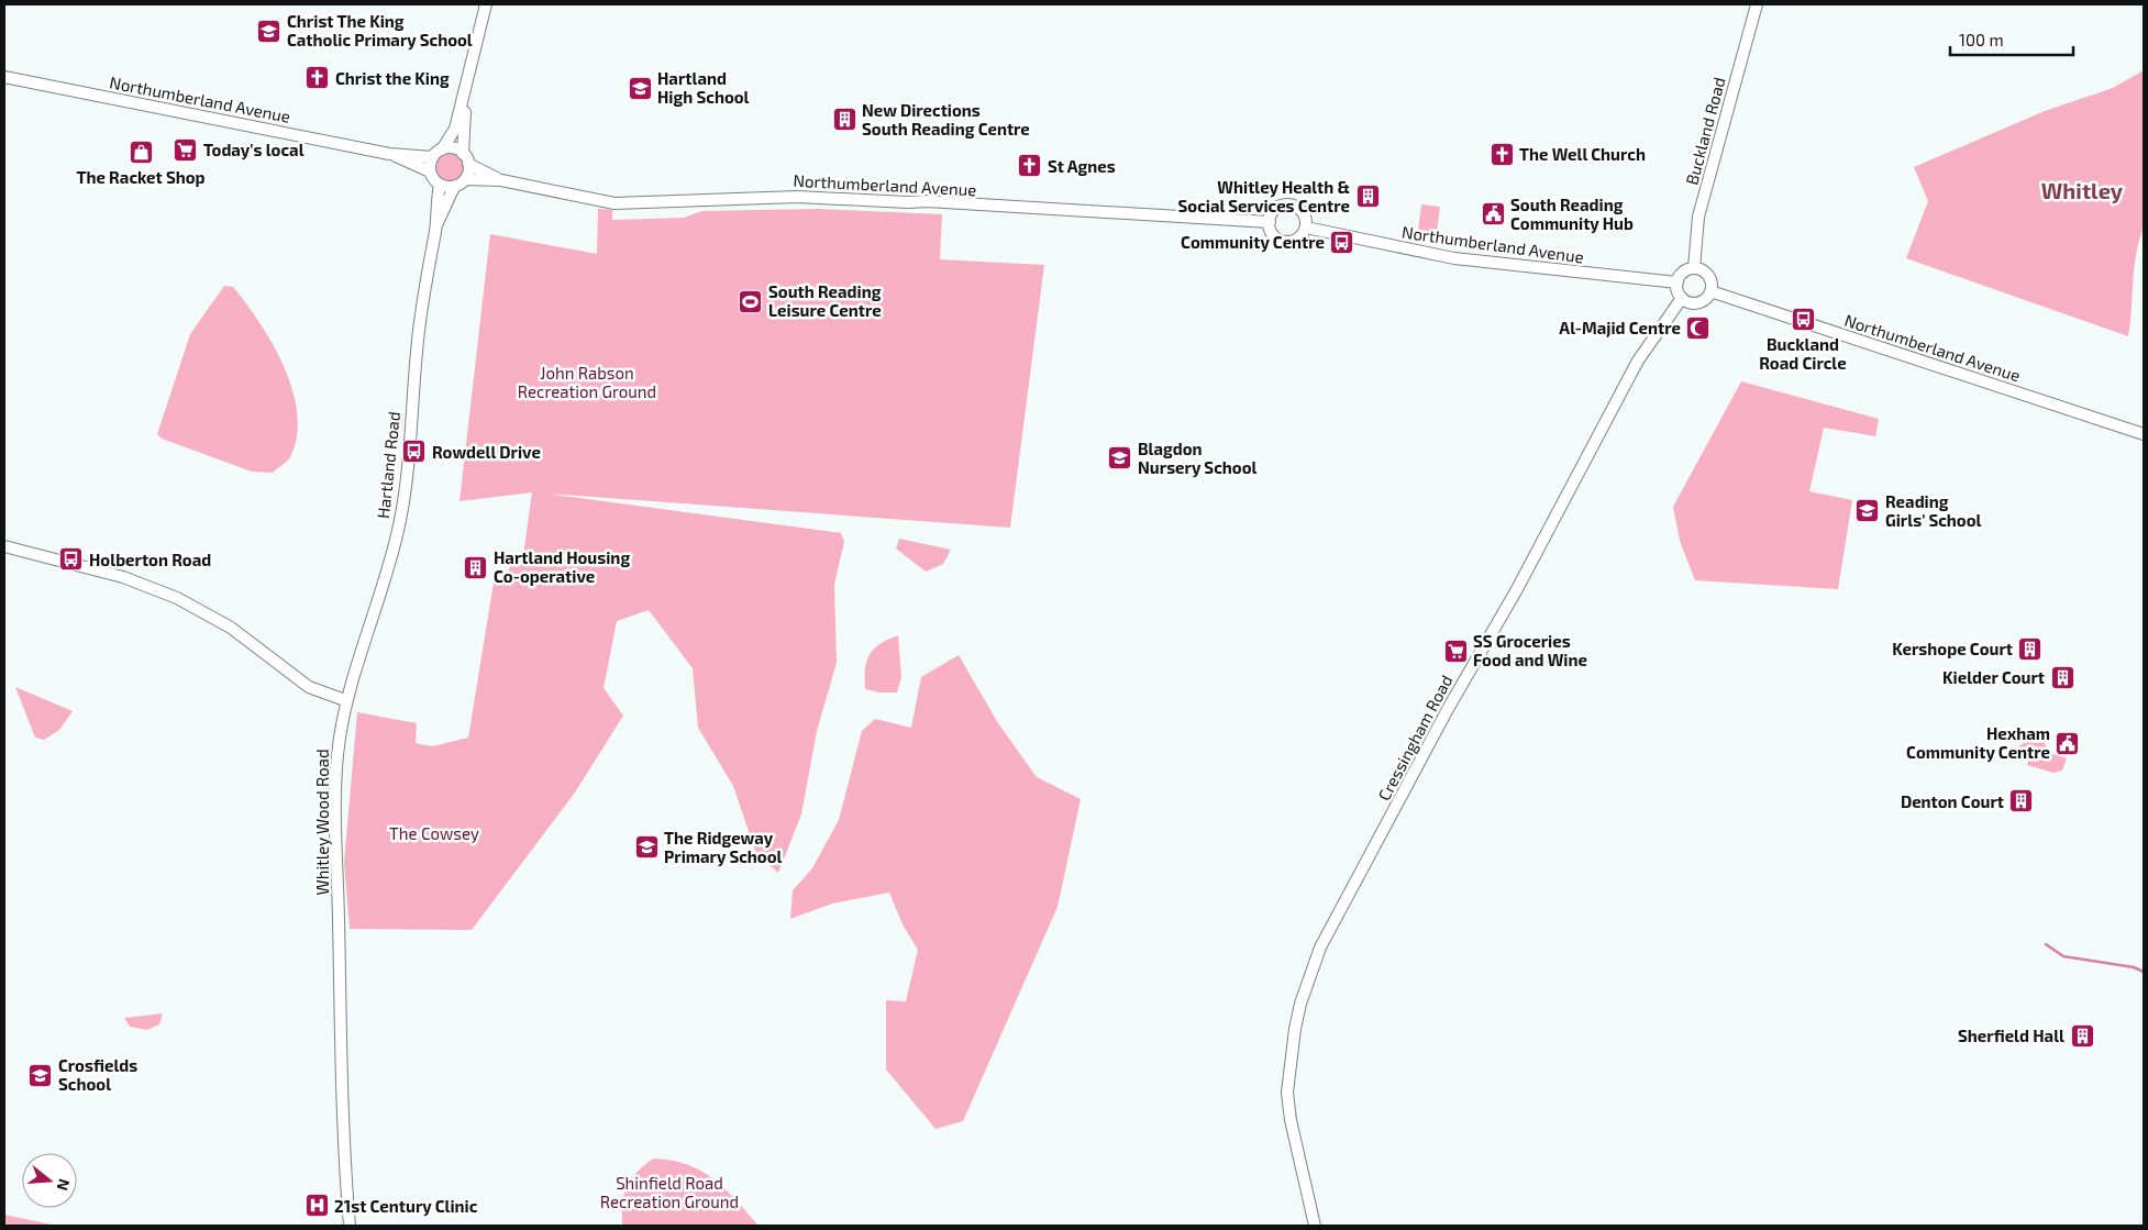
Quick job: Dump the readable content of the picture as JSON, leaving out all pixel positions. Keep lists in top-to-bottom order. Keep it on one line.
{"streets":{"street":["Northumberland Avenue","Buckland Road","Hartland Road","Cressingham Road","Whitley Wood Road"]},"crossings":[["Northumberland Avenue","Buckland Road"],["Northumberland Avenue","Hartland Road"],["Northumberland Avenue","Cressingham Road"],["Buckland Road","Cressingham Road"],["Hartland Road","Whitley Wood Road"]],"districts":["Whitley"],"parks":["John Rabson Recreation Ground","The Cowsey","Shinfield Road Recreation Ground"],"places":{"school or university":["Christ The King Catholic Primary School","Hartland High School","Blagdon Nursery School","Reading Girls' School","The Ridgeway Primary School","Crosfields School"],"church":["Christ the King","The Well Church","St Agnes"],"building":["New Directions South Reading Centre","Whitley Health & Social Services Centre","Hartland Housing Co-operative","Kershope Court","Kielder Court","Denton Court","Sherfield Hall"],"supermarket":["Today's local","SS Groceries Food and Wine"],"shop":["The Racket Shop"],"public building":["South Reading Community Hub","Hexham Community Centre"],"bus stop":["Community Centre","Buckland Road Circle","Rowdell Drive","Holberton Road"],"sports":["South Reading Leisure Centre"],"mosque":["Al-Majid Centre"],"hospital":["21st Century Clinic"]},"scale_bar":"100 m","north":"right"}
